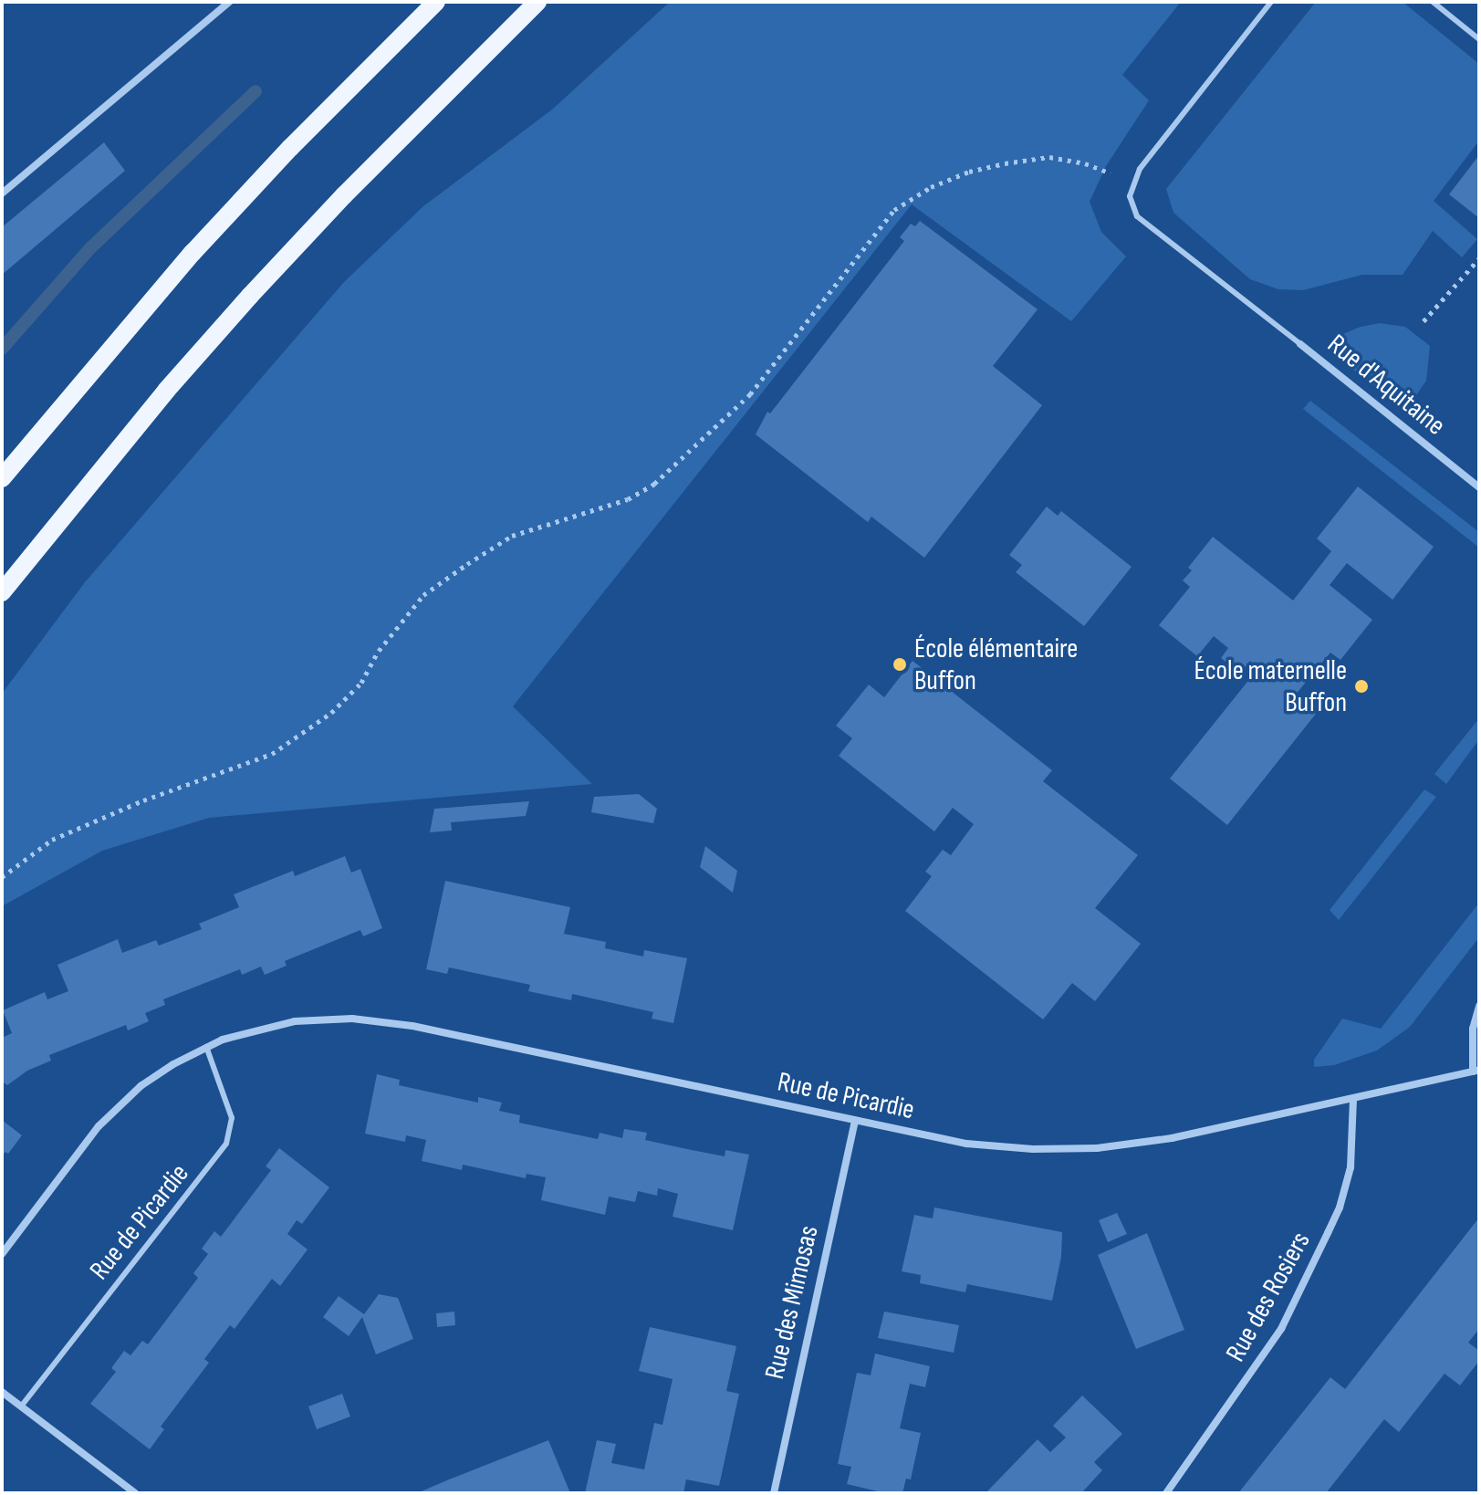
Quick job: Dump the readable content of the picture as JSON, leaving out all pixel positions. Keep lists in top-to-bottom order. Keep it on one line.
{"streets":{"street":["Rue d'Aquitaine","Rue de Picardie","Rue des Rosiers","Rue des Mimosas"]},"crossings":[["Rue de Picardie","Rue des Rosiers"],["Rue de Picardie","Rue des Mimosas"]],"places":["École élémentaire Buffon","École maternelle Buffon"]}
